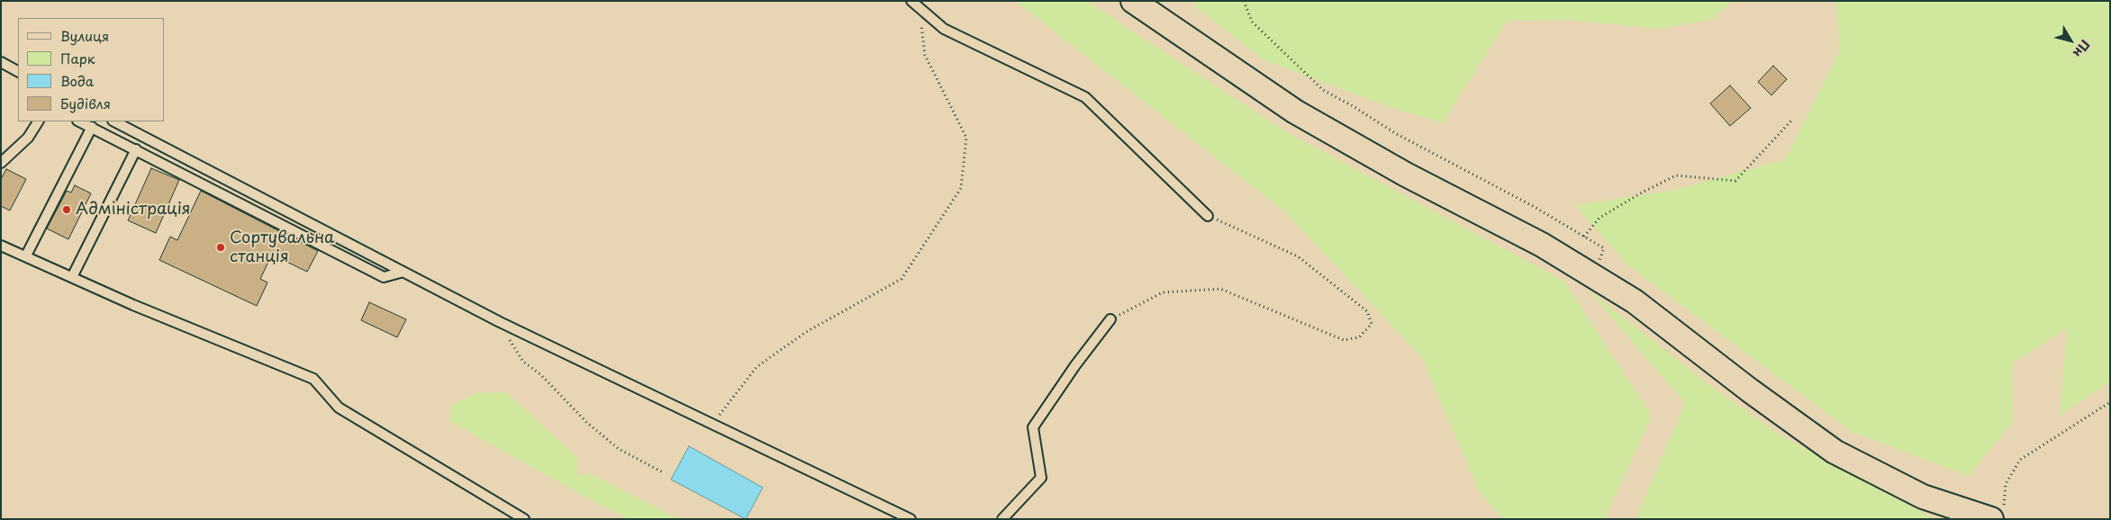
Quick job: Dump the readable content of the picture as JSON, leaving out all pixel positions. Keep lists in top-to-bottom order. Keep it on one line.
{"places":["Адміністрація","Сортувальна станція"],"legend":["Вулиця","Парк","Вода","Будівля"],"north":"bottom right"}
